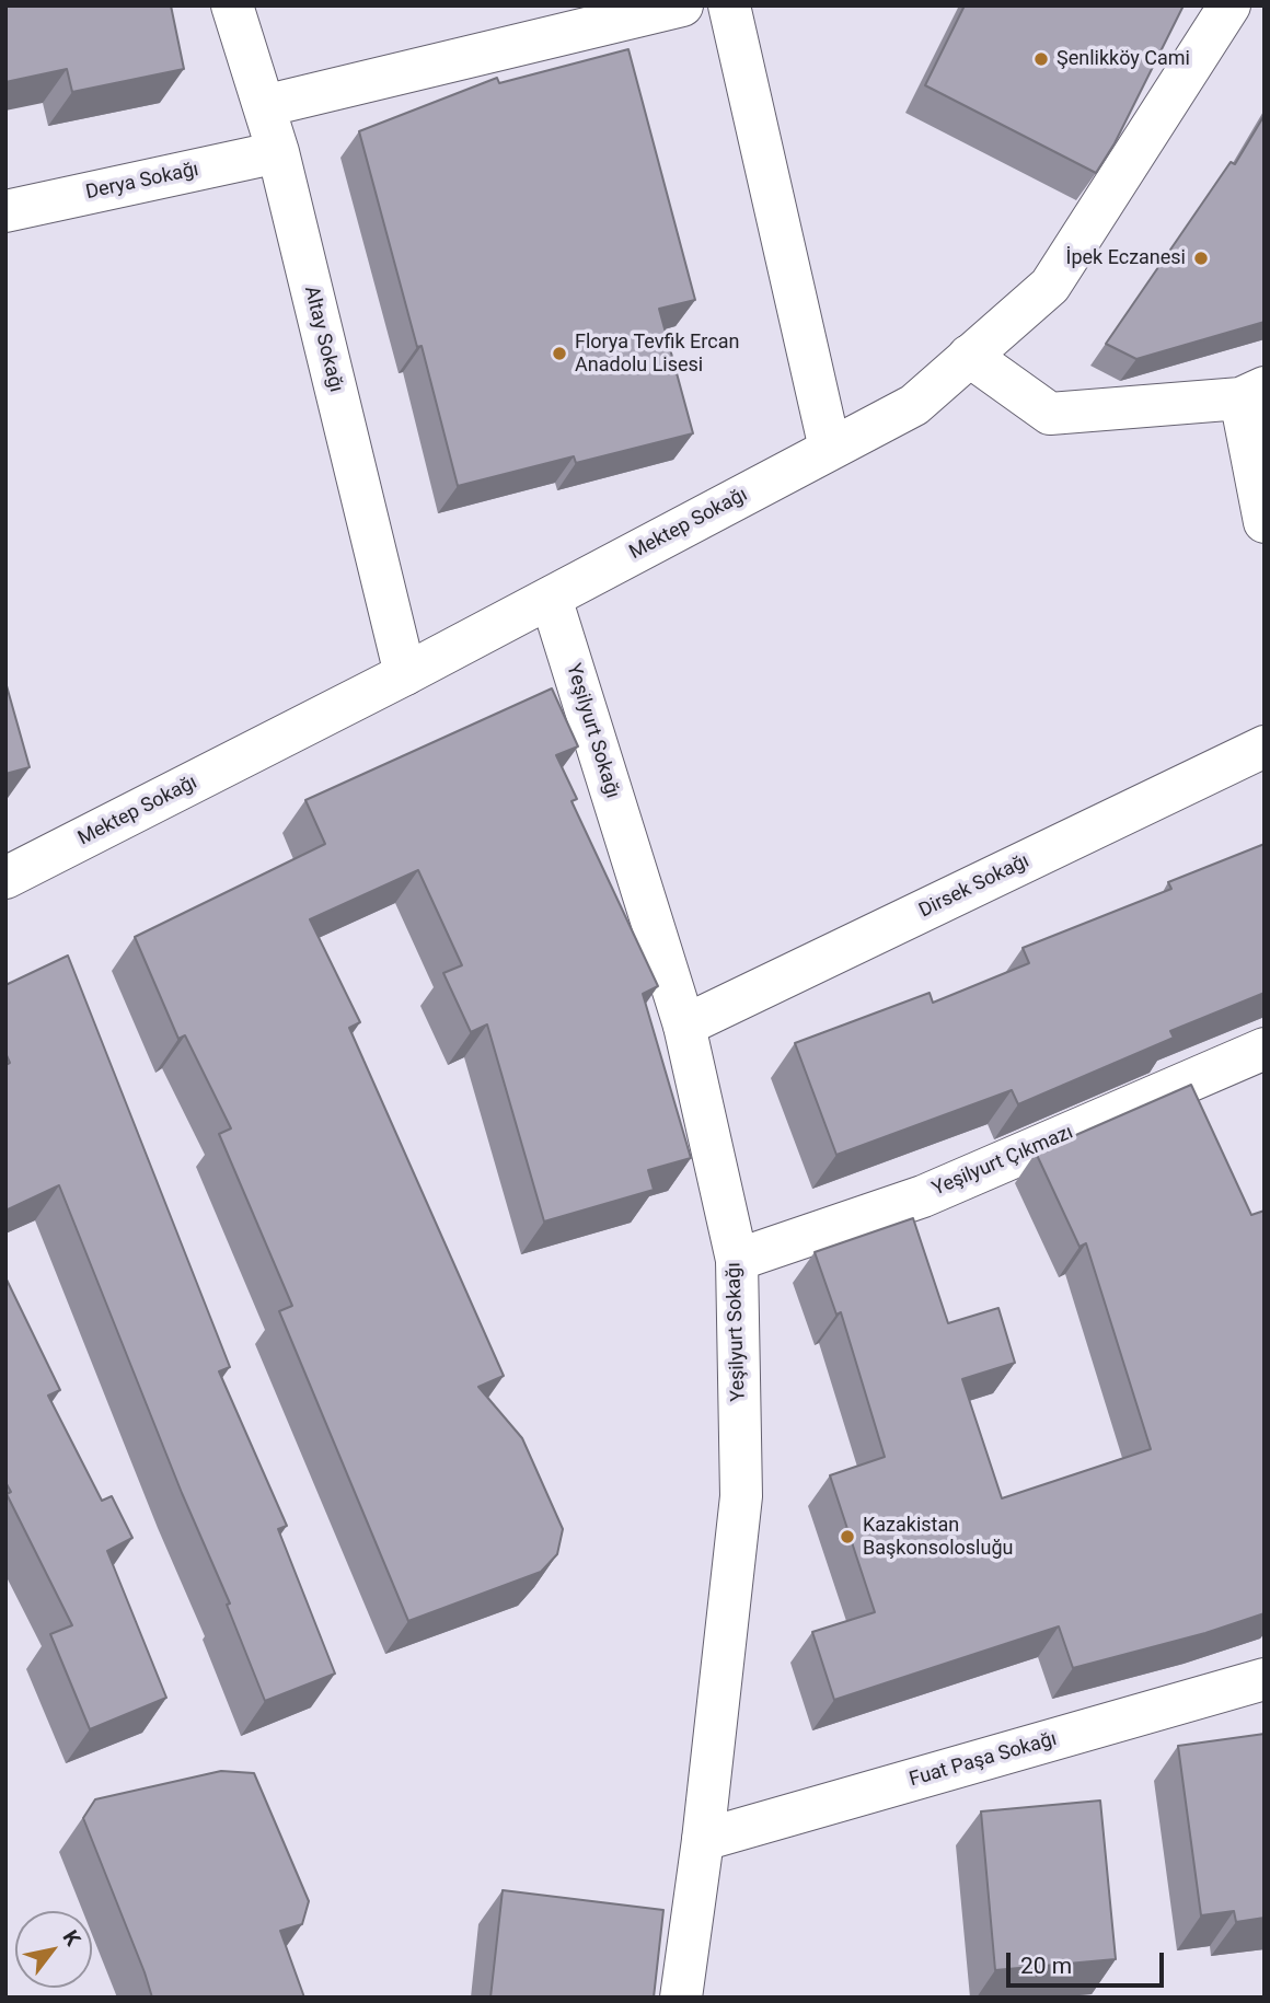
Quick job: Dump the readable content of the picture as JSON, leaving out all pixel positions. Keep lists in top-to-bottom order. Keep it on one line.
{"streets":{"street":["Derya Sokağı","Altay Sokağı","Mektep Sokağı","Yeşilyurt Sokağı","Dirsek Sokağı","Yeşilyurt Çıkmazı","Fuat Paşa Sokağı"]},"crossings":[["Derya Sokağı","Altay Sokağı"],["Altay Sokağı","Mektep Sokağı"],["Mektep Sokağı","Yeşilyurt Sokağı"],["Yeşilyurt Sokağı","Dirsek Sokağı"],["Yeşilyurt Sokağı","Yeşilyurt Çıkmazı"],["Yeşilyurt Sokağı","Fuat Paşa Sokağı"]],"places":["Şenlikköy Cami","İpek Eczanesi","Florya Tevfik Ercan Anadolu Lisesi","Kazakistan Başkonsolosluğu"],"scale_bar":"20 m","north":"top right"}
